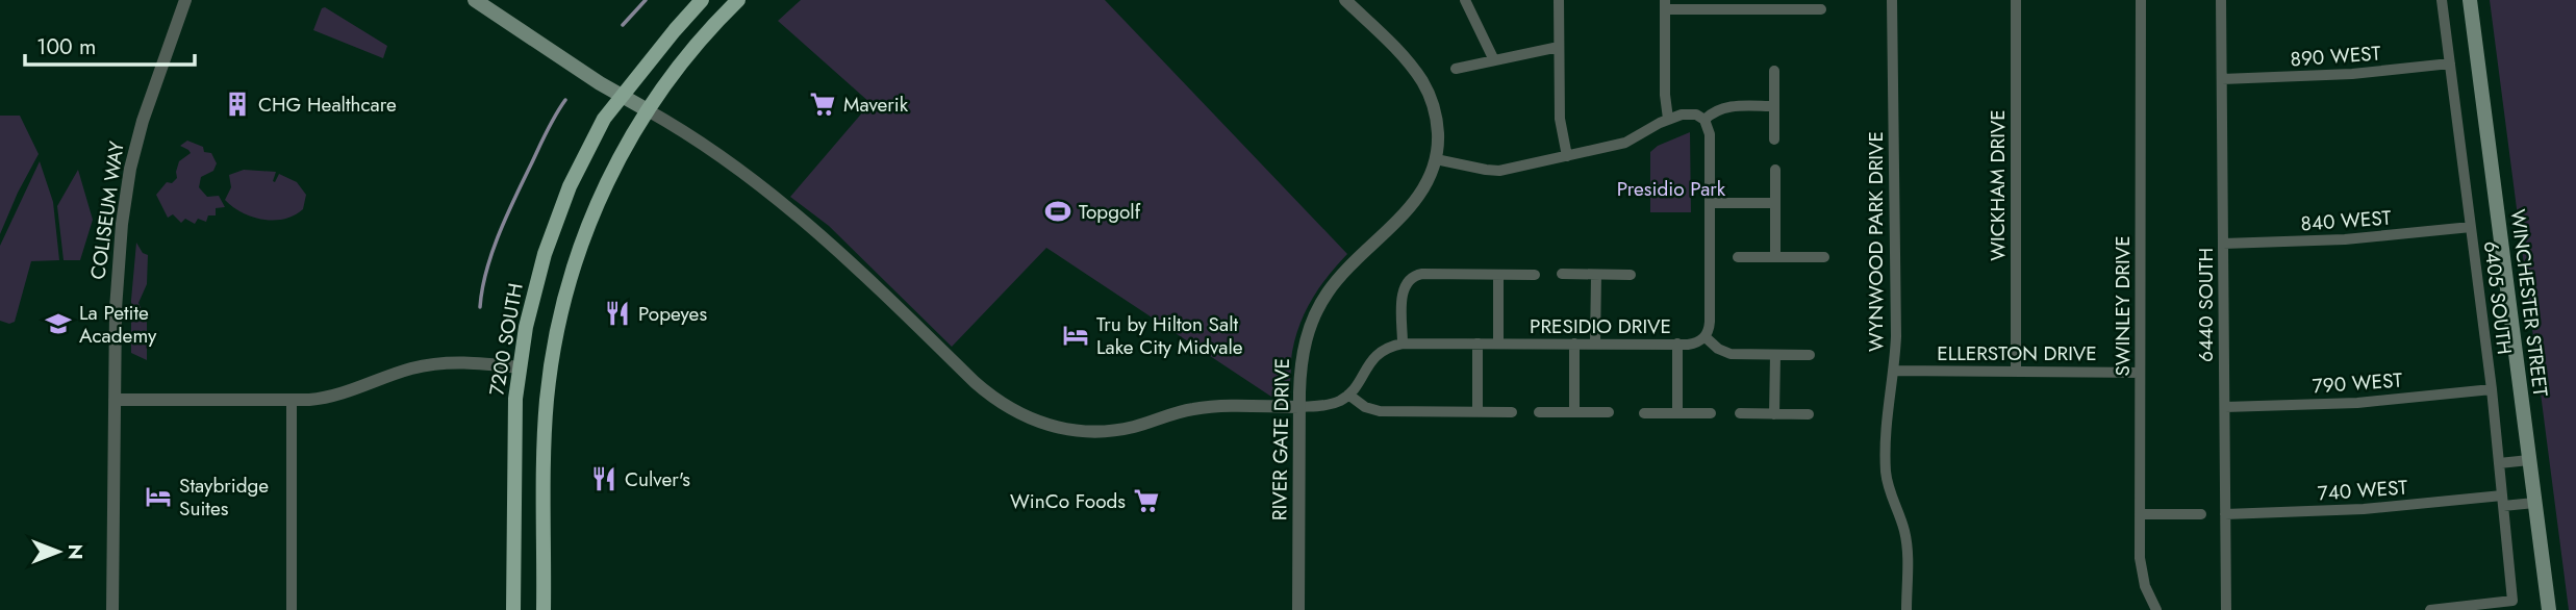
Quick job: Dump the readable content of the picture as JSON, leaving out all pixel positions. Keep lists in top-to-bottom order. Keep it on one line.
{"streets":{"main road":["WINCHESTER STREET","7200 SOUTH"],"street":["890 WEST","WICKHAM DRIVE","COLISEUM WAY","840 WEST","WYNWOOD PARK DRIVE","6405 SOUTH","6440 SOUTH","SWINLEY DRIVE","PRESIDIO DRIVE","ELLERSTON DRIVE","790 WEST","RIVER GATE DRIVE","740 WEST"]},"crossings":[["890 WEST","6405 SOUTH"],["890 WEST","6440 SOUTH"],["WICKHAM DRIVE","ELLERSTON DRIVE"],["840 WEST","6405 SOUTH"],["840 WEST","6440 SOUTH"],["WYNWOOD PARK DRIVE","ELLERSTON DRIVE"],["6405 SOUTH","790 WEST"],["6405 SOUTH","740 WEST"],["WINCHESTER STREET","740 WEST"],["6440 SOUTH","790 WEST"],["6440 SOUTH","740 WEST"],["SWINLEY DRIVE","ELLERSTON DRIVE"]],"parks":["Presidio Park"],"places":{"building":["CHG Healthcare"],"supermarket":["Maverik","WinCo Foods"],"sports":["Topgolf"],"restaurant":["Popeyes","Culver's"],"school or university":["La Petite Academy"],"hotel":["Tru by Hilton Salt Lake City Midvale","Staybridge Suites"]},"scale_bar":"100 m","north":"right"}
